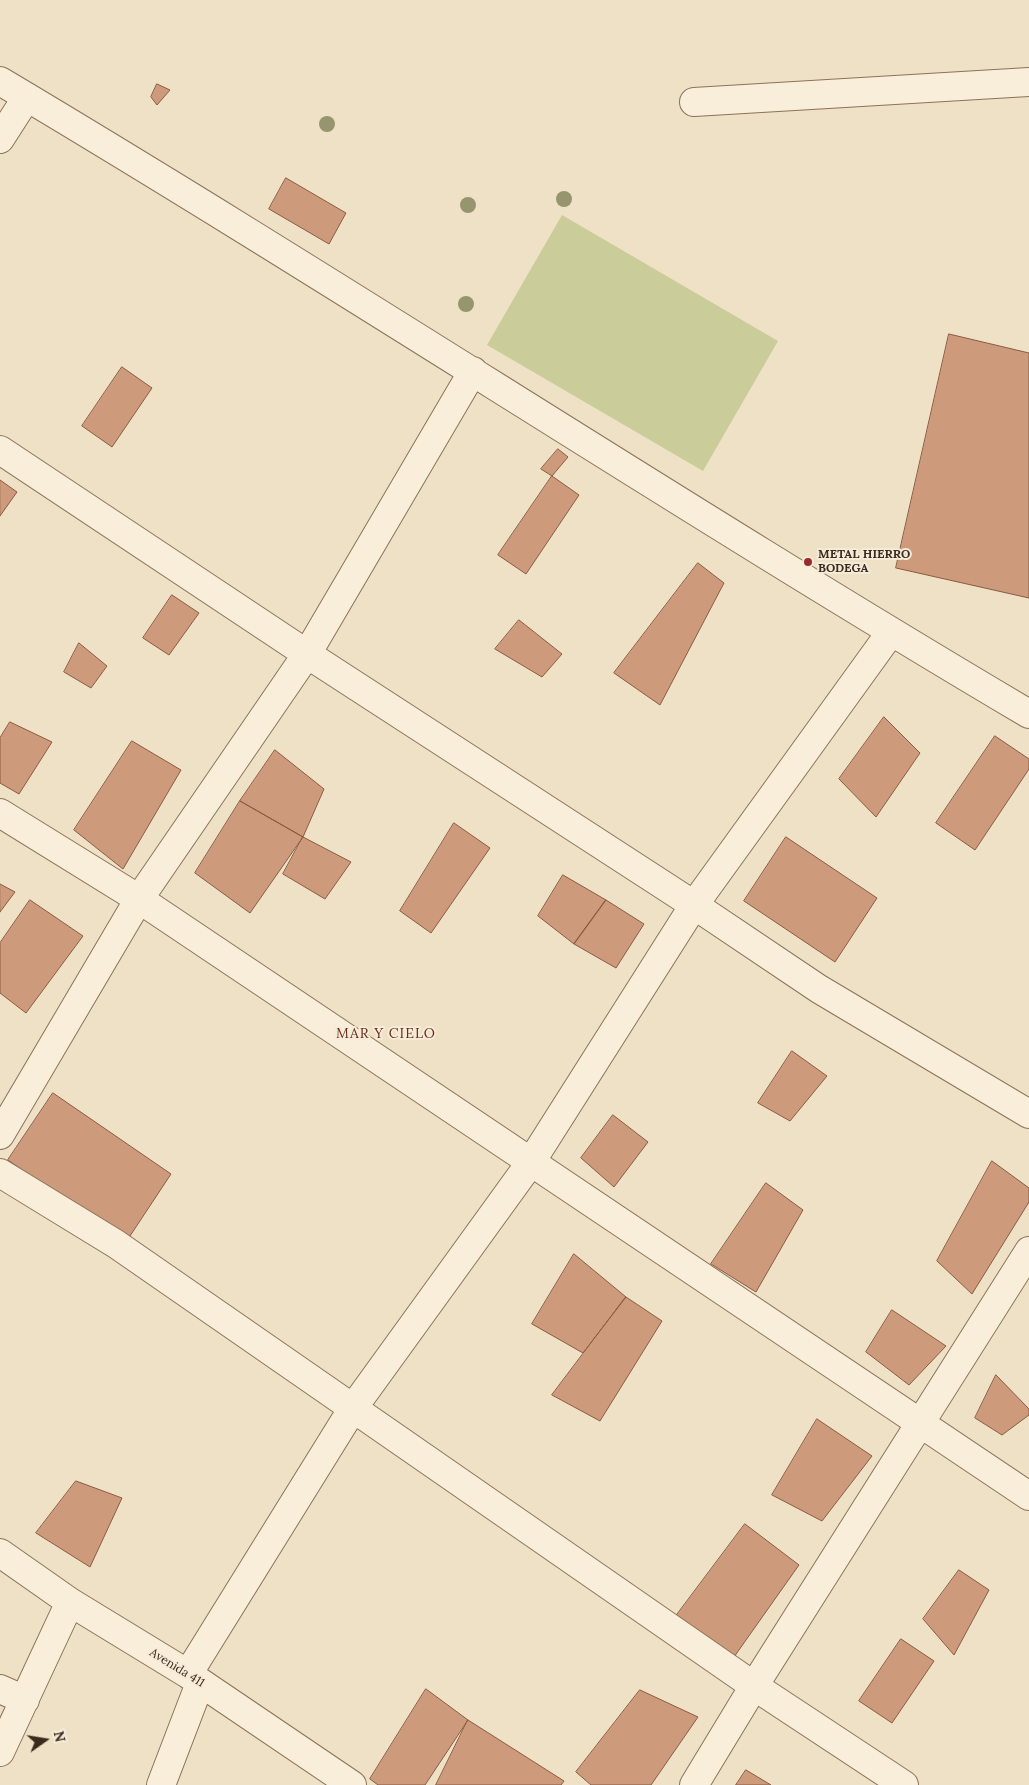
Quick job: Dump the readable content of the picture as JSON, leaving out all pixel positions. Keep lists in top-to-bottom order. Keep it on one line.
{"streets":{"street":["Avenida 411"]},"districts":["MAR Y CIELO"],"places":["METAL HIERRO BODEGA"],"north":"right"}
